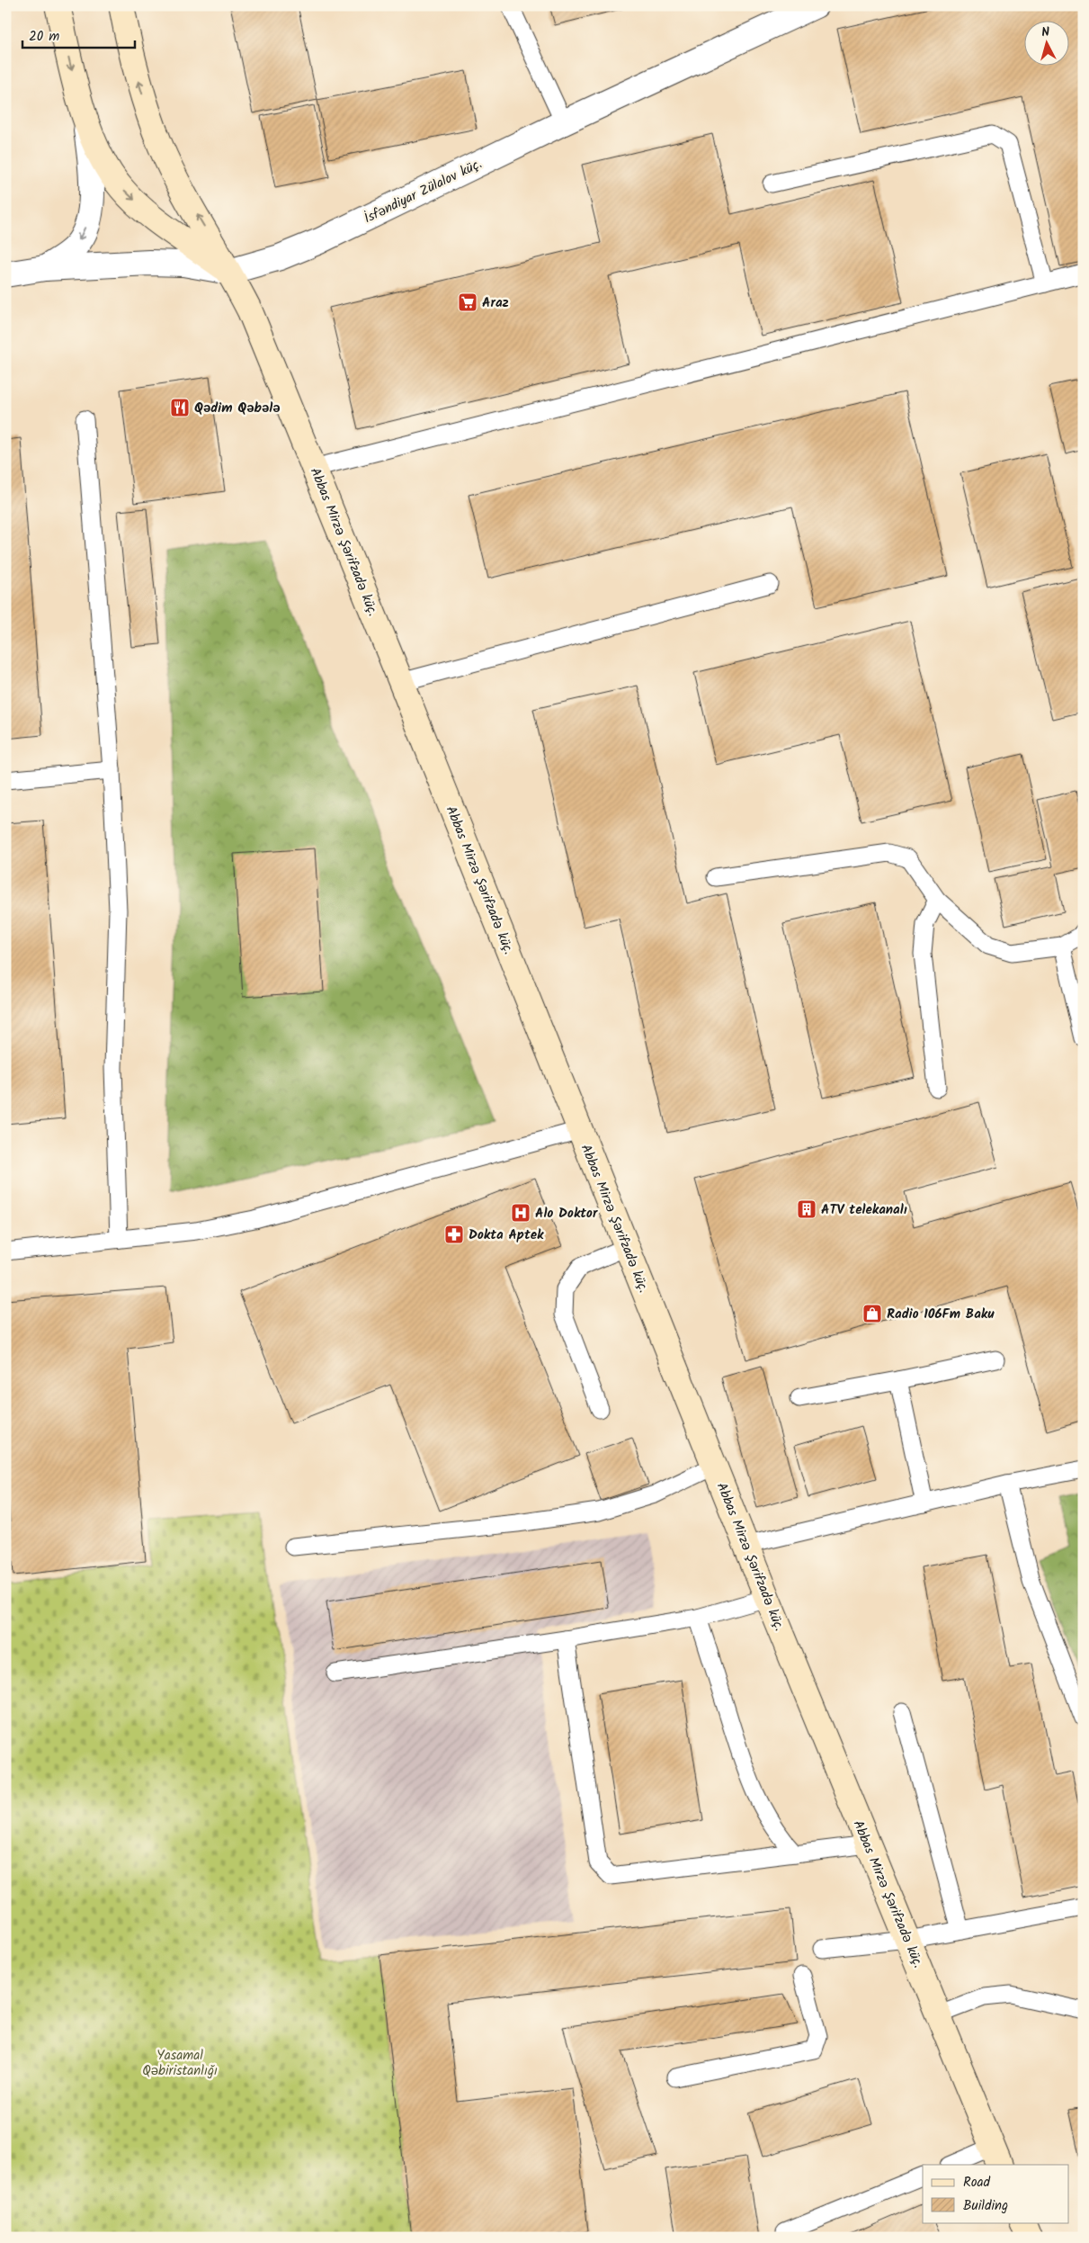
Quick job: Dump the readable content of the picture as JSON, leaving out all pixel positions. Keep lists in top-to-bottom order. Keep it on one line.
{"streets":{"main road":["Abbas Mirzə Şərifzadə küç."],"street":["İsfəndiyar Zülalov küç."]},"crossings":[["İsfəndiyar Zülalov küç.","Abbas Mirzə Şərifzadə küç."]],"parks":["Yasamal Qəbiristanlığı"],"places":{"supermarket":["Araz"],"restaurant":["Qədim Qəbələ"],"building":["ATV telekanalı"],"hospital":["Alo Doktor"],"pharmacy":["Dokta Aptek"],"shop":["Radio 106Fm Baku"]},"legend":["Road","Building"],"scale_bar":"20 m","north":"top"}
